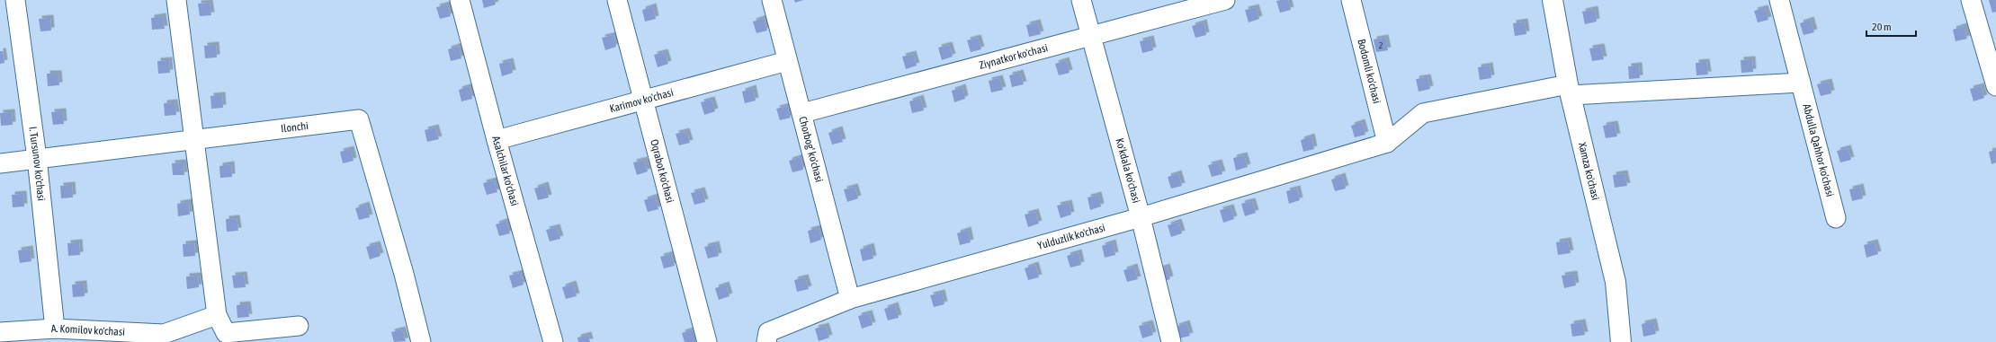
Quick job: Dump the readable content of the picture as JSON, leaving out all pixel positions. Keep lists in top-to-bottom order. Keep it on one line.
{"streets":{"main road":["Xamza ko'chasi"],"street":["Ziynatkor ko'chasi","Bodomli ko'chasi","Karimov ko'chasi","Ilonchi","Chorbog' ko'chasi","Abdulla Qahhor ko'chasi","I. Tursunov ko'chasi","Oqrabot ko'chasi","Ko'kdala ko'chasi","Asalchilar ko'chasi","Yulduzlik ko'chasi","A. Komilov ko'chasi"]},"crossings":[["Ziynatkor ko'chasi","Chorbog' ko'chasi"],["Ziynatkor ko'chasi","Ko'kdala ko'chasi"],["Bodomli ko'chasi","Yulduzlik ko'chasi"],["Karimov ko'chasi","Chorbog' ko'chasi"],["Karimov ko'chasi","Oqrabot ko'chasi"],["Karimov ko'chasi","Asalchilar ko'chasi"],["Ilonchi","I. Tursunov ko'chasi"],["Chorbog' ko'chasi","Yulduzlik ko'chasi"],["I. Tursunov ko'chasi","A. Komilov ko'chasi"],["Ko'kdala ko'chasi","Yulduzlik ko'chasi"]],"house_numbers":["2"],"scale_bar":"20 m"}
